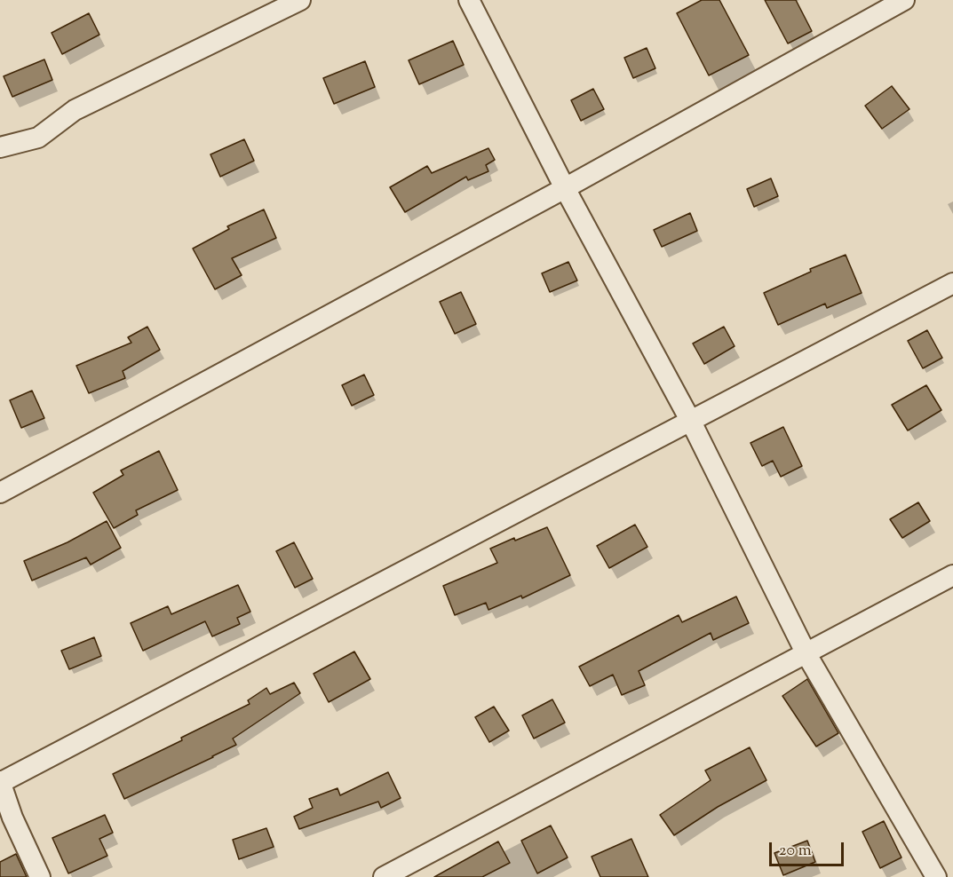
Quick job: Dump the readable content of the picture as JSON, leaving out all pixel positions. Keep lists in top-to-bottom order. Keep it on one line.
{"scale_bar":"20 m"}
